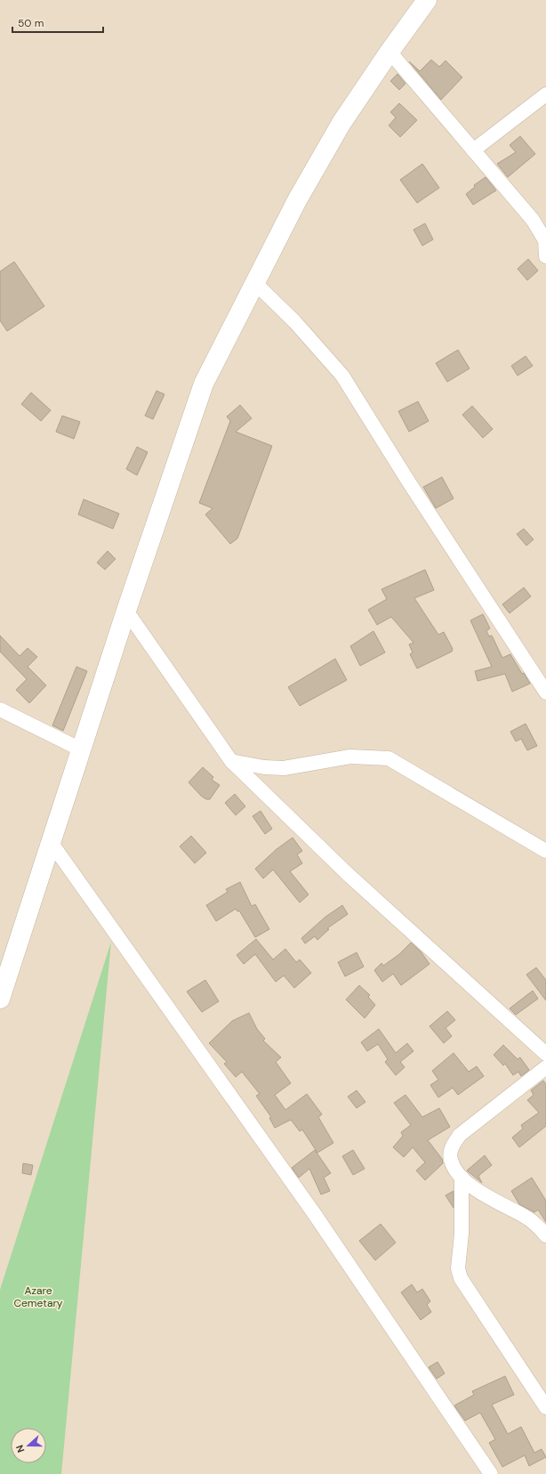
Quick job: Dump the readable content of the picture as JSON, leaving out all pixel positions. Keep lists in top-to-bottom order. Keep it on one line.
{"parks":["Azare Cemetary"],"scale_bar":"50 m","north":"left"}
